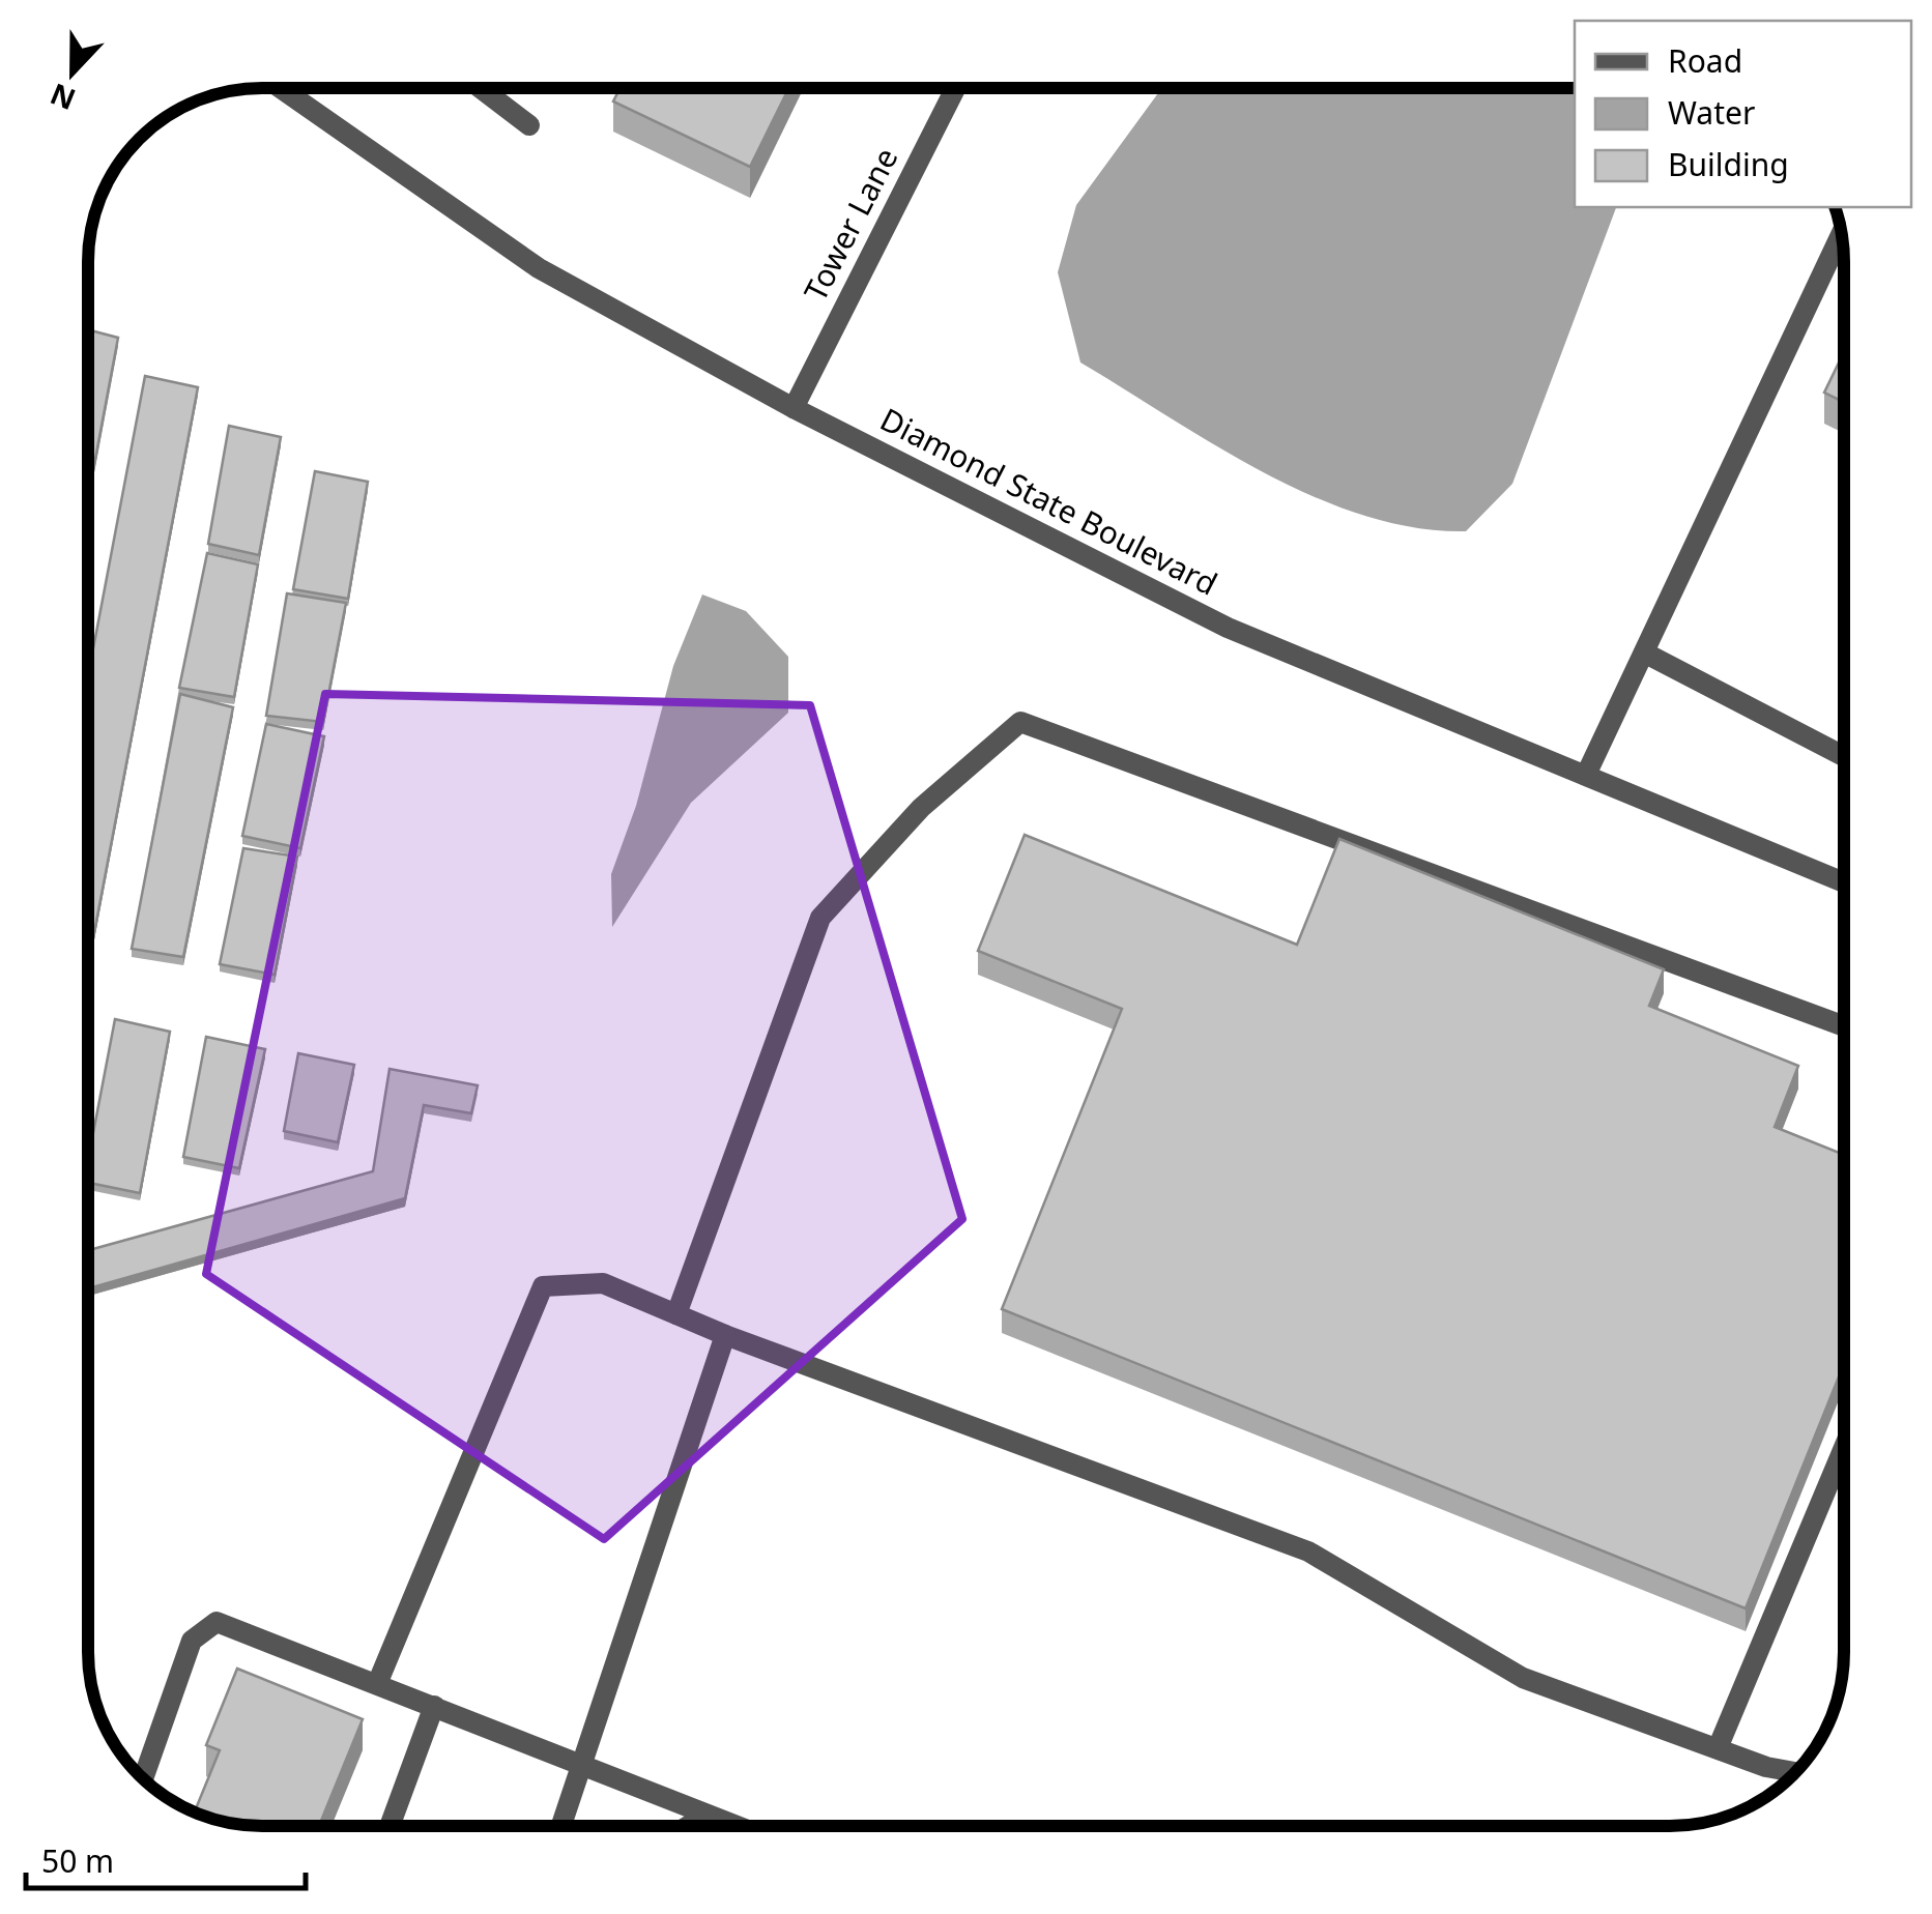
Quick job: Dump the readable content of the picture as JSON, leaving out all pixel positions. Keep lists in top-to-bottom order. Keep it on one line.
{"streets":{"street":["Tower Lane","Diamond State Boulevard"]},"crossings":[["Tower Lane","Diamond State Boulevard"]],"legend":["Road","Water","Building"],"scale_bar":"50 m","north":"bottom"}
